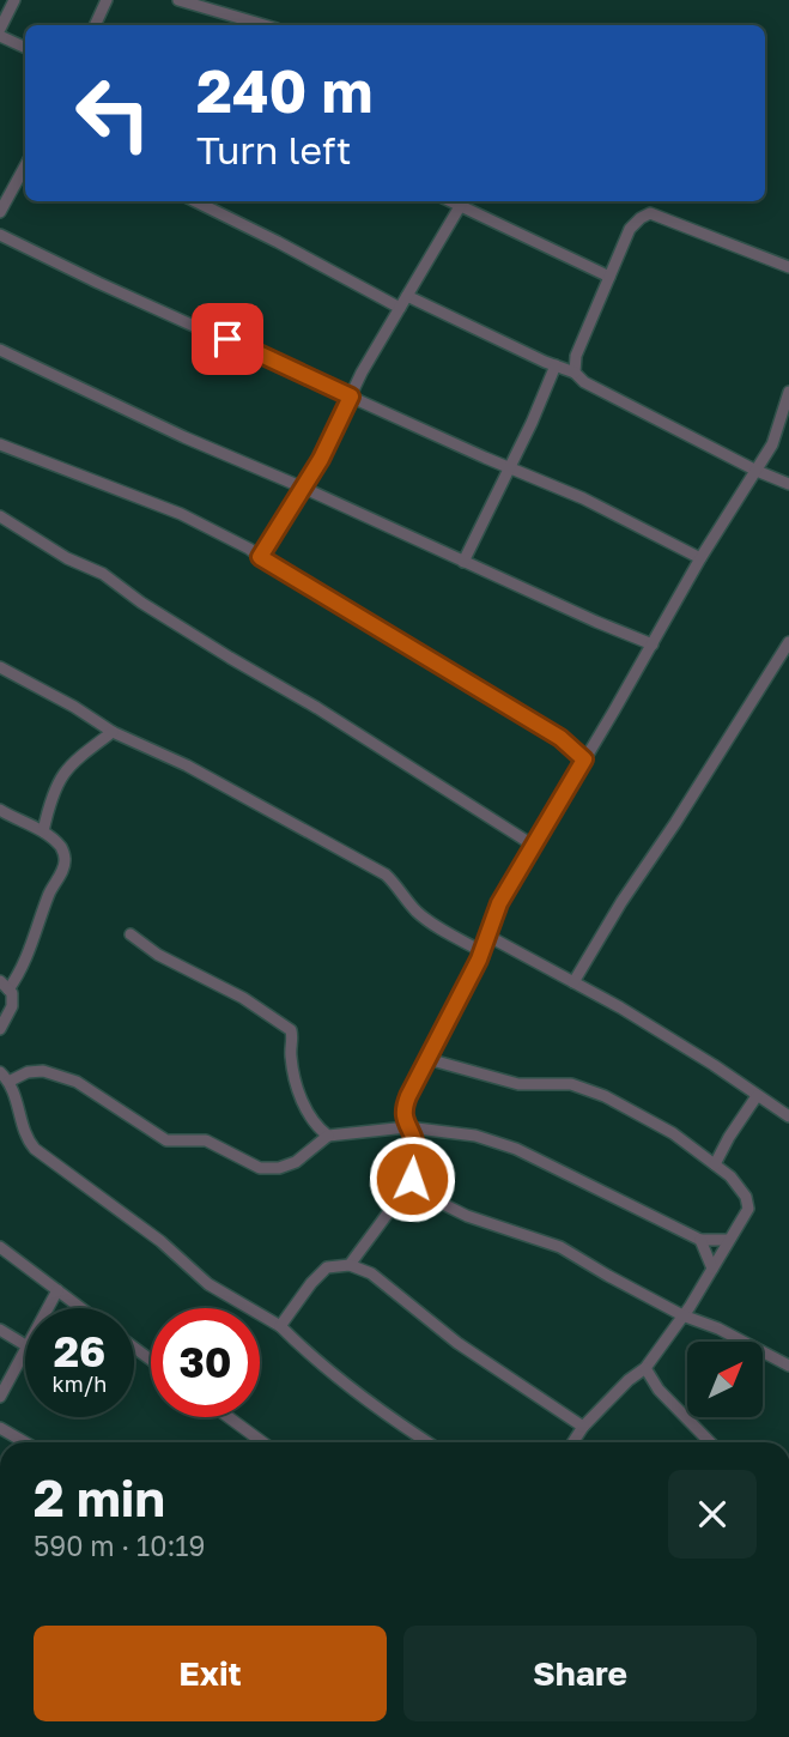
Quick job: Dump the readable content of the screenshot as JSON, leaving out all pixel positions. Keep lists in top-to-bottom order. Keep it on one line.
{"north":"top right","page":{"turn":["240 m","Turn left"],"speed":"26 km/h","limit":"30","heading":["2 min","590 m · 10:19"],"buttons":["Exit","Share"]}}
